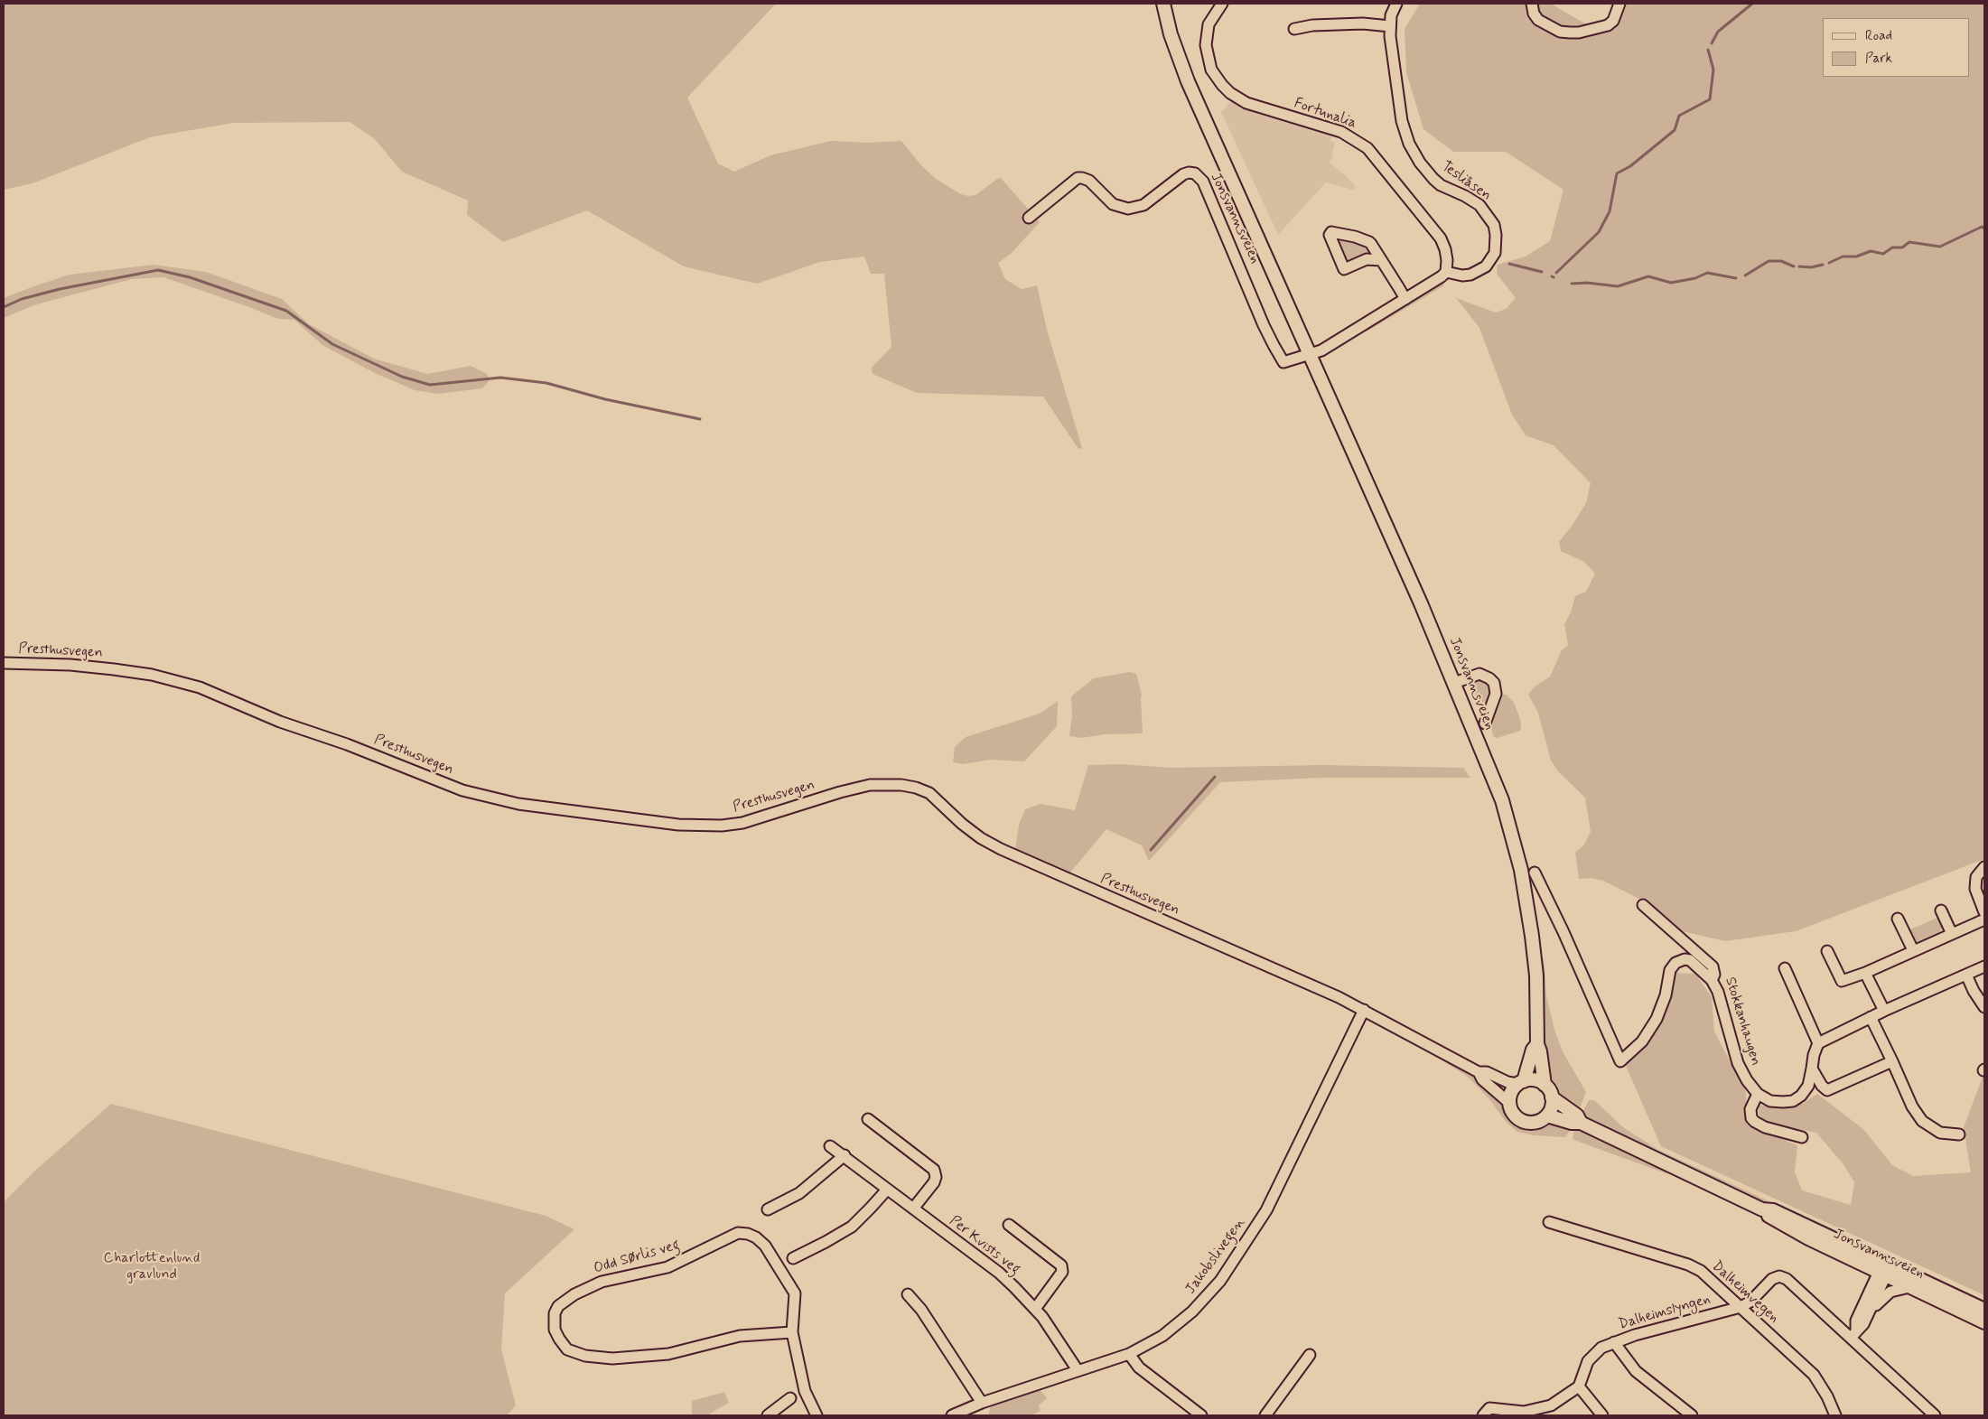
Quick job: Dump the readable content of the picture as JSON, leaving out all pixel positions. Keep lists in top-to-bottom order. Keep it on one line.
{"streets":{"main road":["Jonsvannsveien"],"street":["Fortunalia","Tesliåsen","Presthusvegen","Stokkanhaugen","Per Kvists veg","Jakobslivegen","Odd Sørlis veg","Dalheimvegen","Dalheimslyngen"]},"crossings":[["Fortunalia","Tesliåsen"],["Jonsvannsveien","Presthusvegen"],["Presthusvegen","Jakobslivegen"],["Per Kvists veg","Jakobslivegen"],["Dalheimvegen","Dalheimslyngen"]],"parks":["Charlottenlund gravlund"],"legend":["Road","Park"]}
